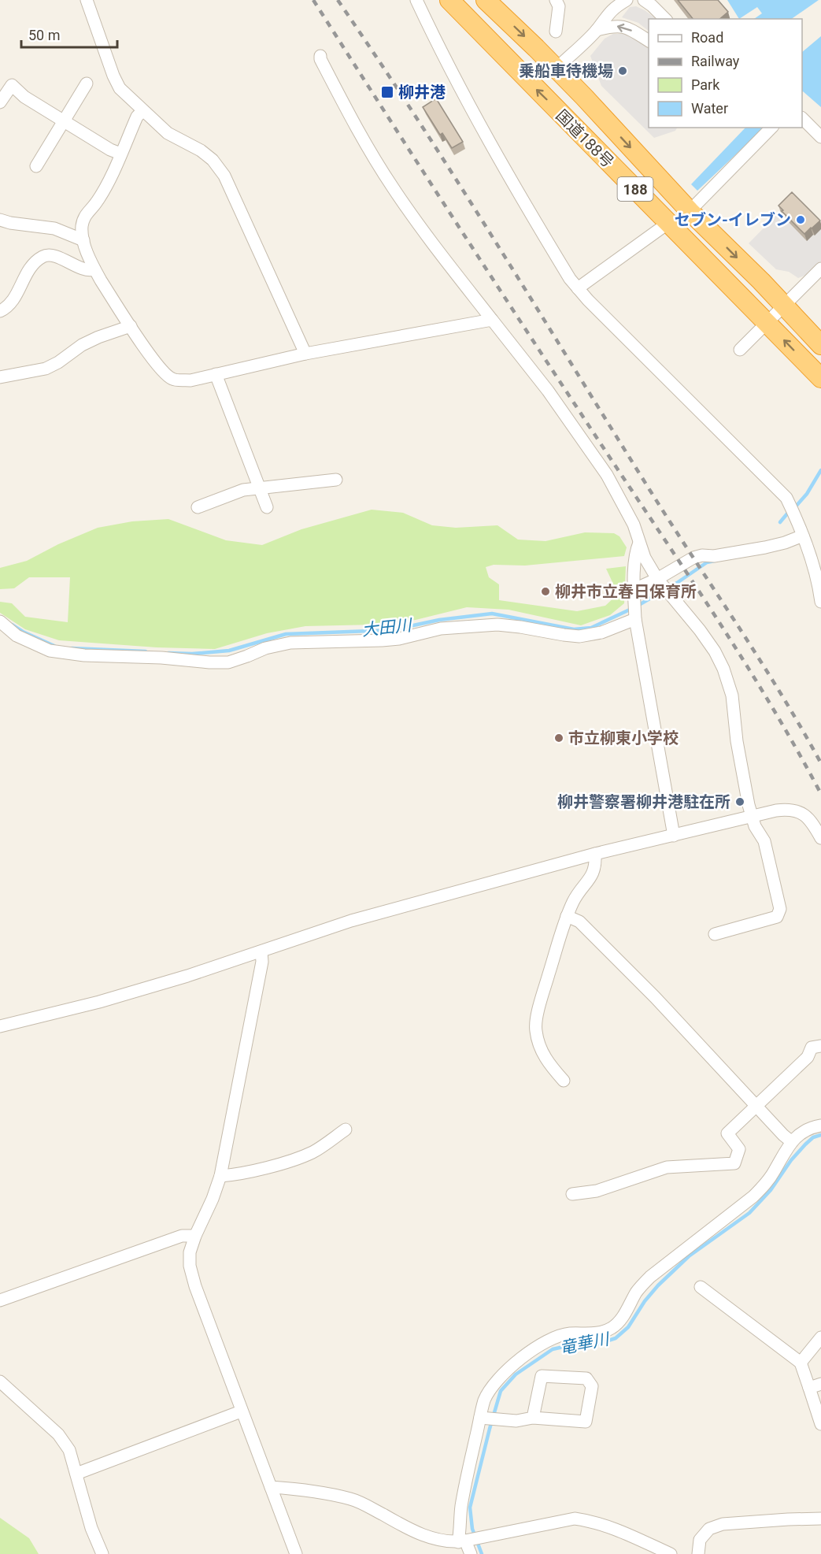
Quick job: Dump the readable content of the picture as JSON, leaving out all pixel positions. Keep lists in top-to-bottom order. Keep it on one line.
{"streets":{"highway":["国道188号","188"]},"water":["大田川","竜華川"],"places":{"other":["乗船車待機場","セブン-イレブン","柳井市立春日保育所","市立柳東小学校","柳井警察署柳井港駐在所"],"transit":["柳井港"]},"legend":["Road","Railway","Park","Water"],"scale_bar":"50 m"}
